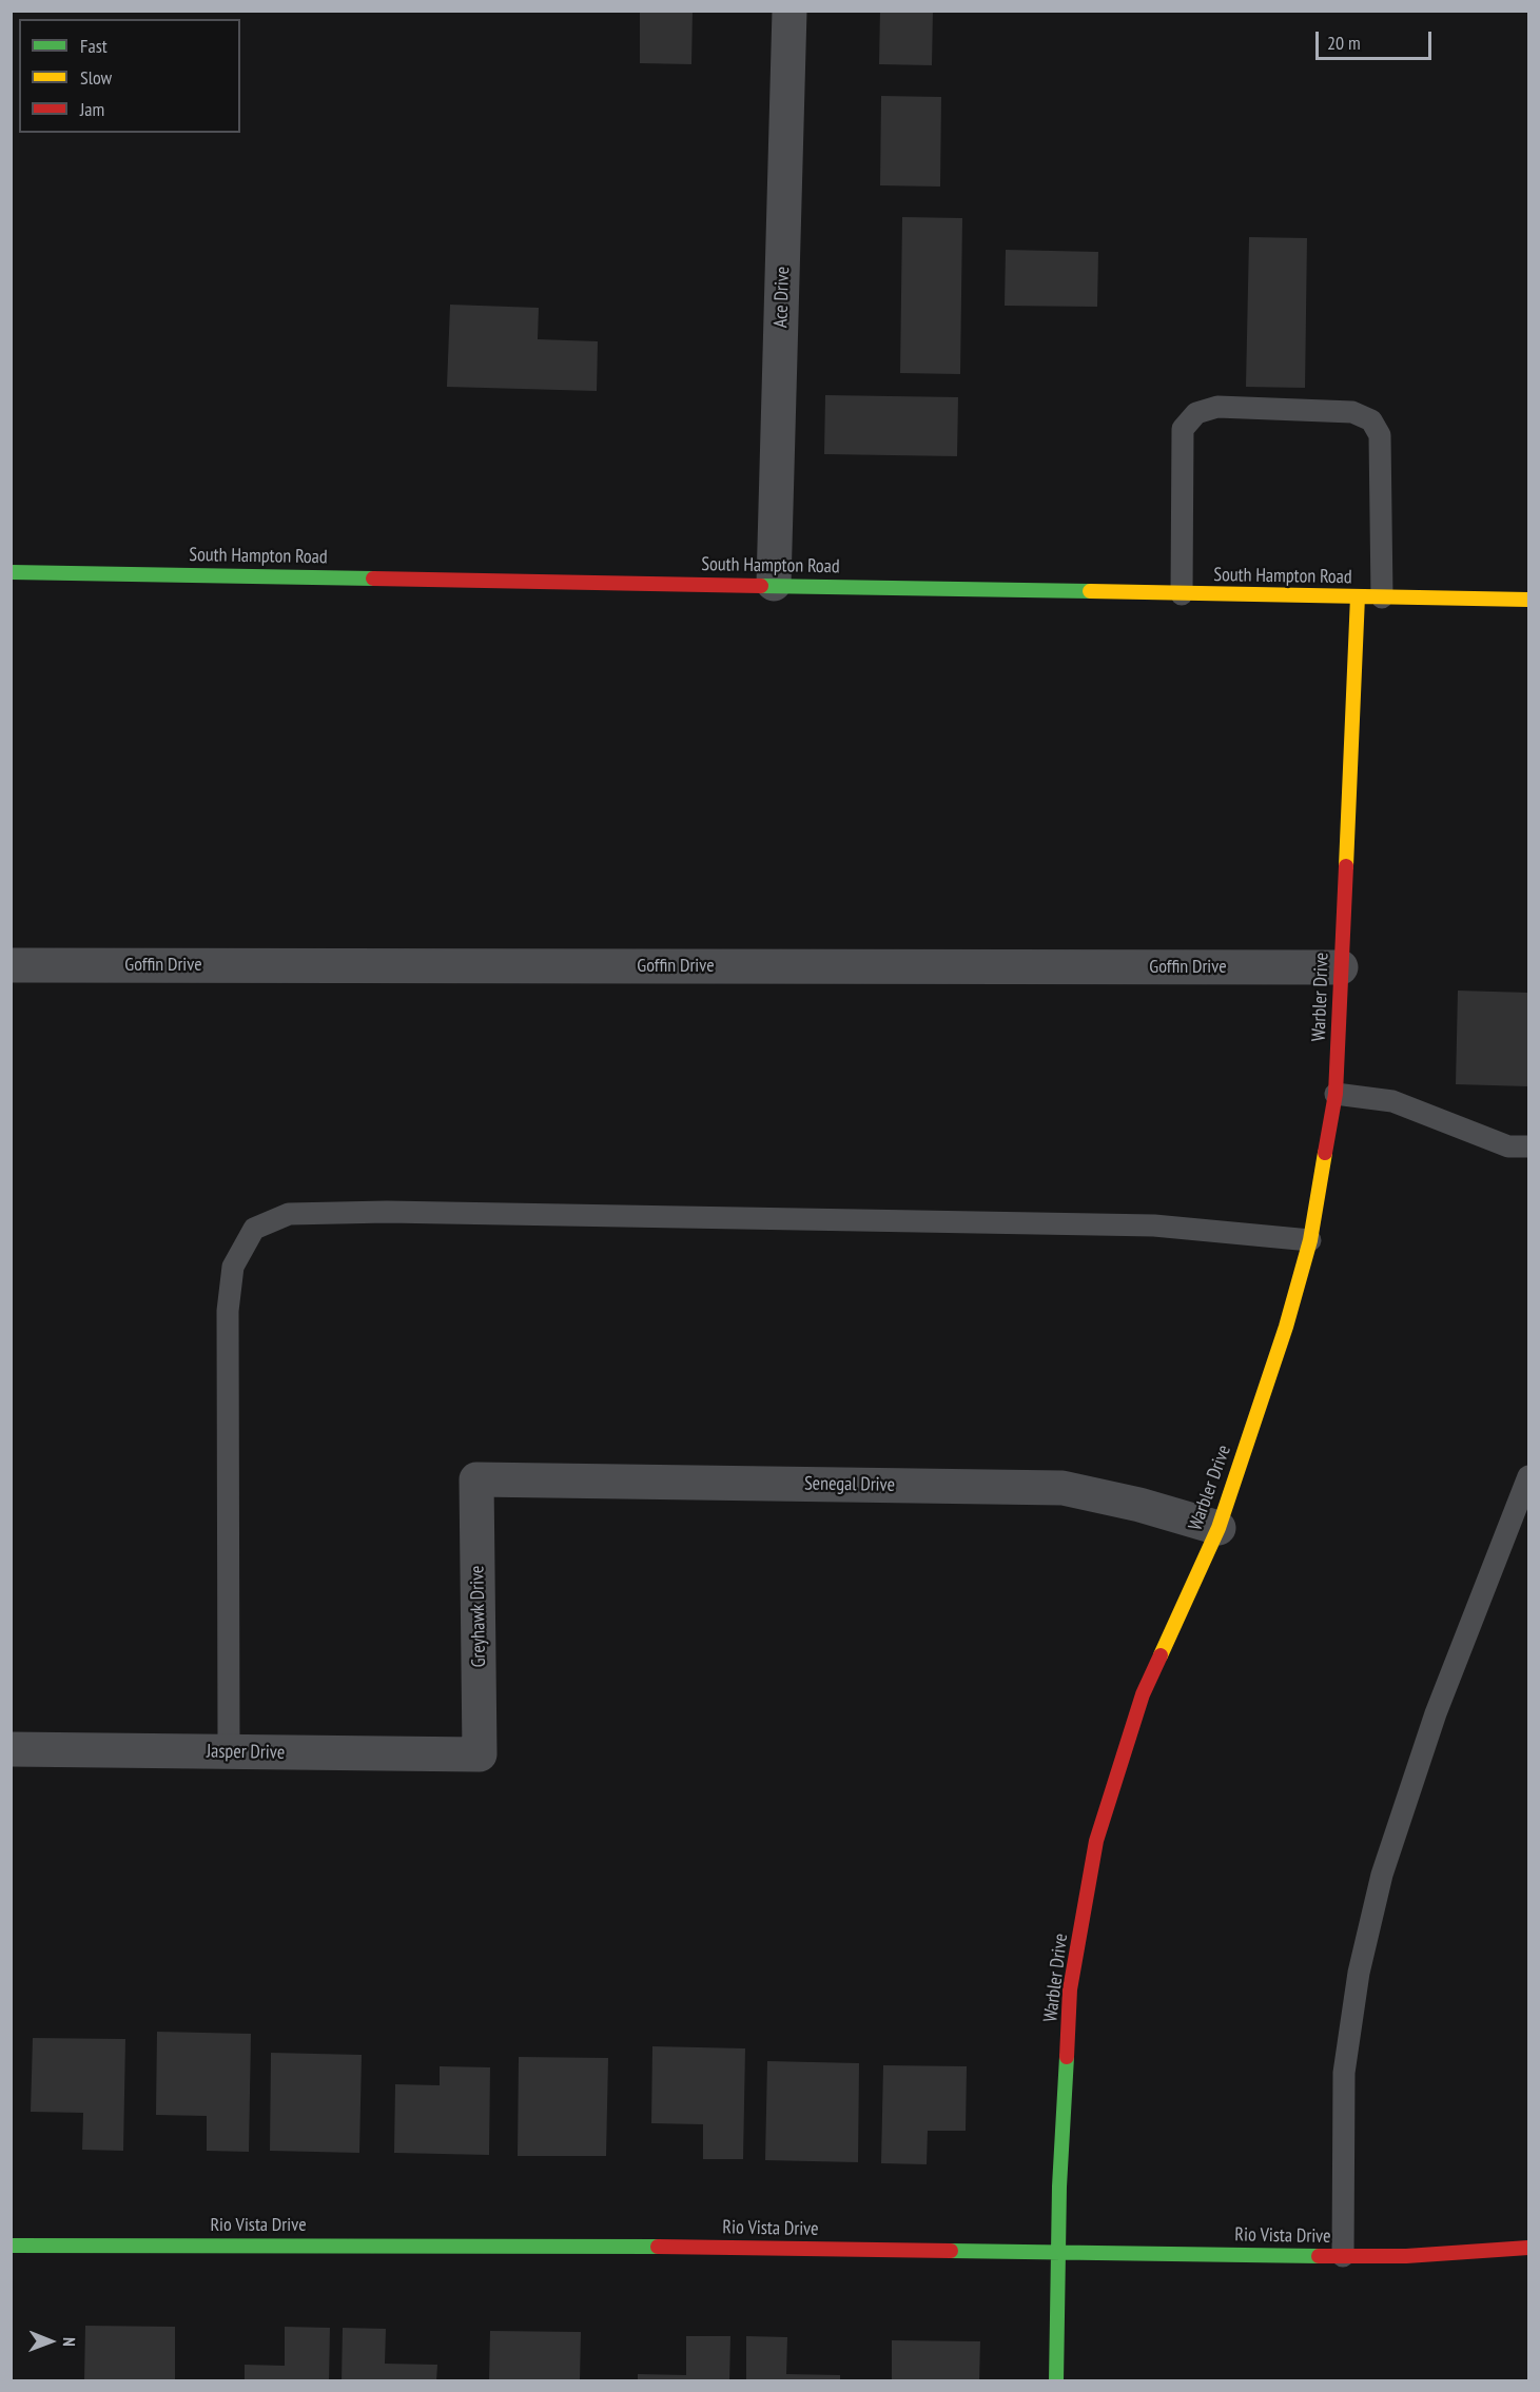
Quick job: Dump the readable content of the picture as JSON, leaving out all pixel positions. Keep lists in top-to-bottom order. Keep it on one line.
{"streets":{"street":["Ace Drive","South Hampton Road","Goffin Drive","Warbler Drive","Senegal Drive","Greyhawk Drive","Jasper Drive","Rio Vista Drive"]},"crossings":[["Ace Drive","South Hampton Road"],["South Hampton Road","Warbler Drive"],["Goffin Drive","Warbler Drive"],["Warbler Drive","Senegal Drive"],["Warbler Drive","Rio Vista Drive"],["Senegal Drive","Greyhawk Drive"],["Greyhawk Drive","Jasper Drive"]],"legend":["Fast","Slow","Jam"],"scale_bar":"20 m","north":"right"}
